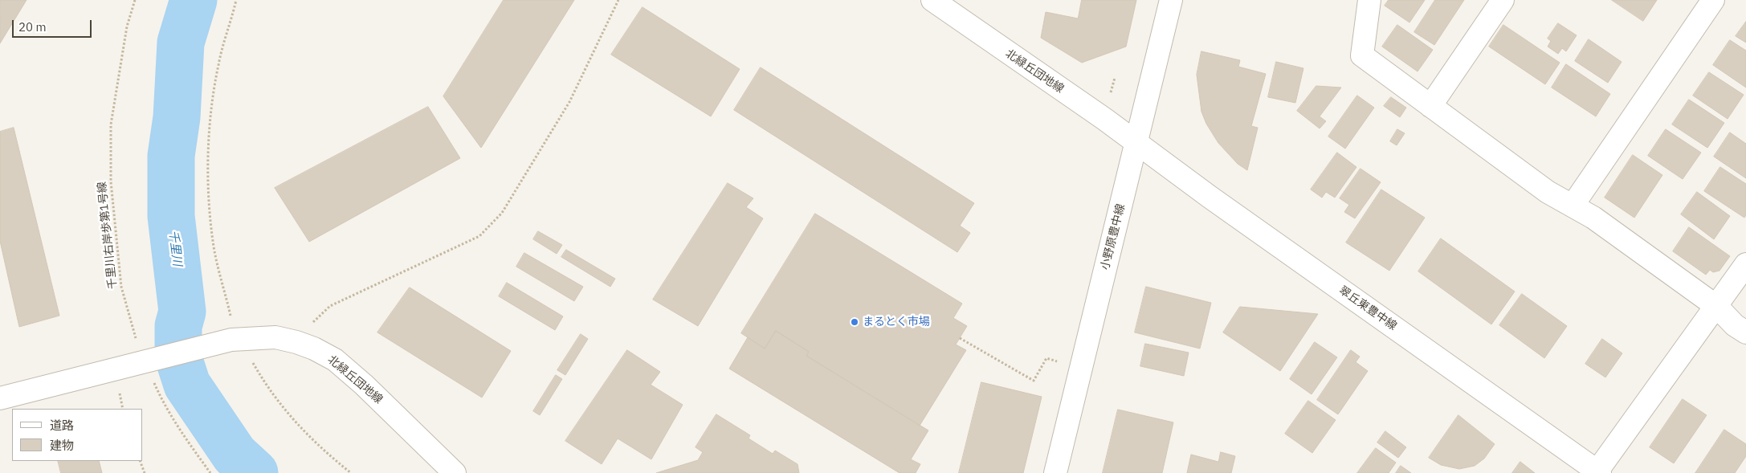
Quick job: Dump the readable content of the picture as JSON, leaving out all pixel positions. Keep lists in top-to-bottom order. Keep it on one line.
{"streets":{"street":["北緑丘団地線","小野原豊中線","翠丘東豊中線"],"path":["千里川右岸歩第1号線"]},"crossings":[["北緑丘団地線","千里川右岸歩第1号線"],["北緑丘団地線","小野原豊中線"],["北緑丘団地線","翠丘東豊中線"],["小野原豊中線","翠丘東豊中線"]],"water":["千里川"],"places":["まるとく市場"],"legend":["道路","建物"],"scale_bar":"20 m"}
